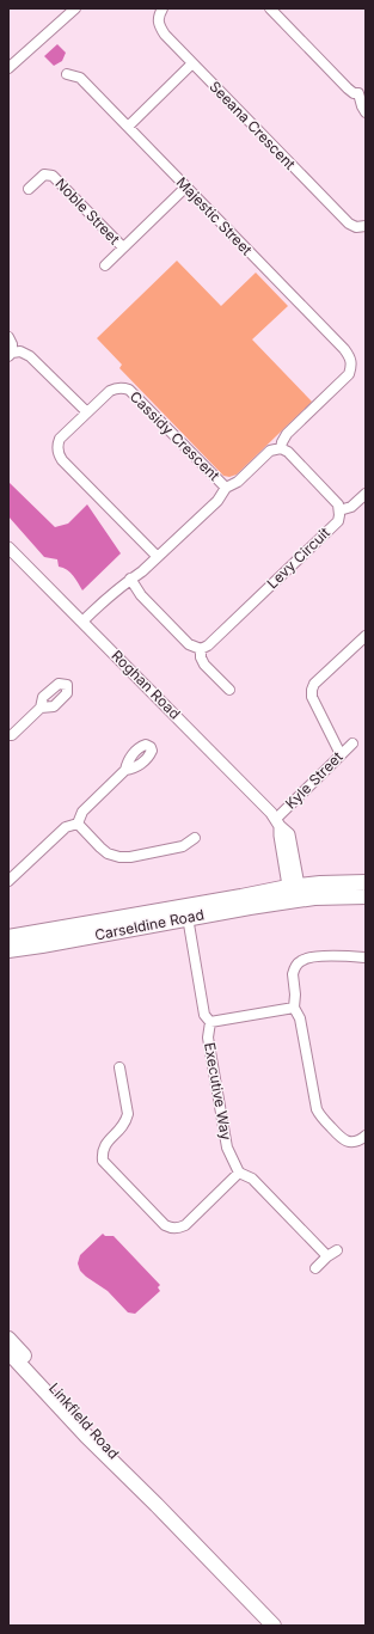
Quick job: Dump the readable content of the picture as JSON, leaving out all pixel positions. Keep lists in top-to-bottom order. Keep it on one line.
{"streets":{"main road":["Carseldine Road","Linkfield Road"],"street":["Seeana Crescent","Noble Street","Majestic Street","Cassidy Crescent","Levy Circuit","Roghan Road","Kyle Street","Executive Way"]},"crossings":[["Cassidy Crescent","Roghan Road"],["Roghan Road","Kyle Street"],["Roghan Road","Carseldine Road"],["Carseldine Road","Executive Way"]]}
